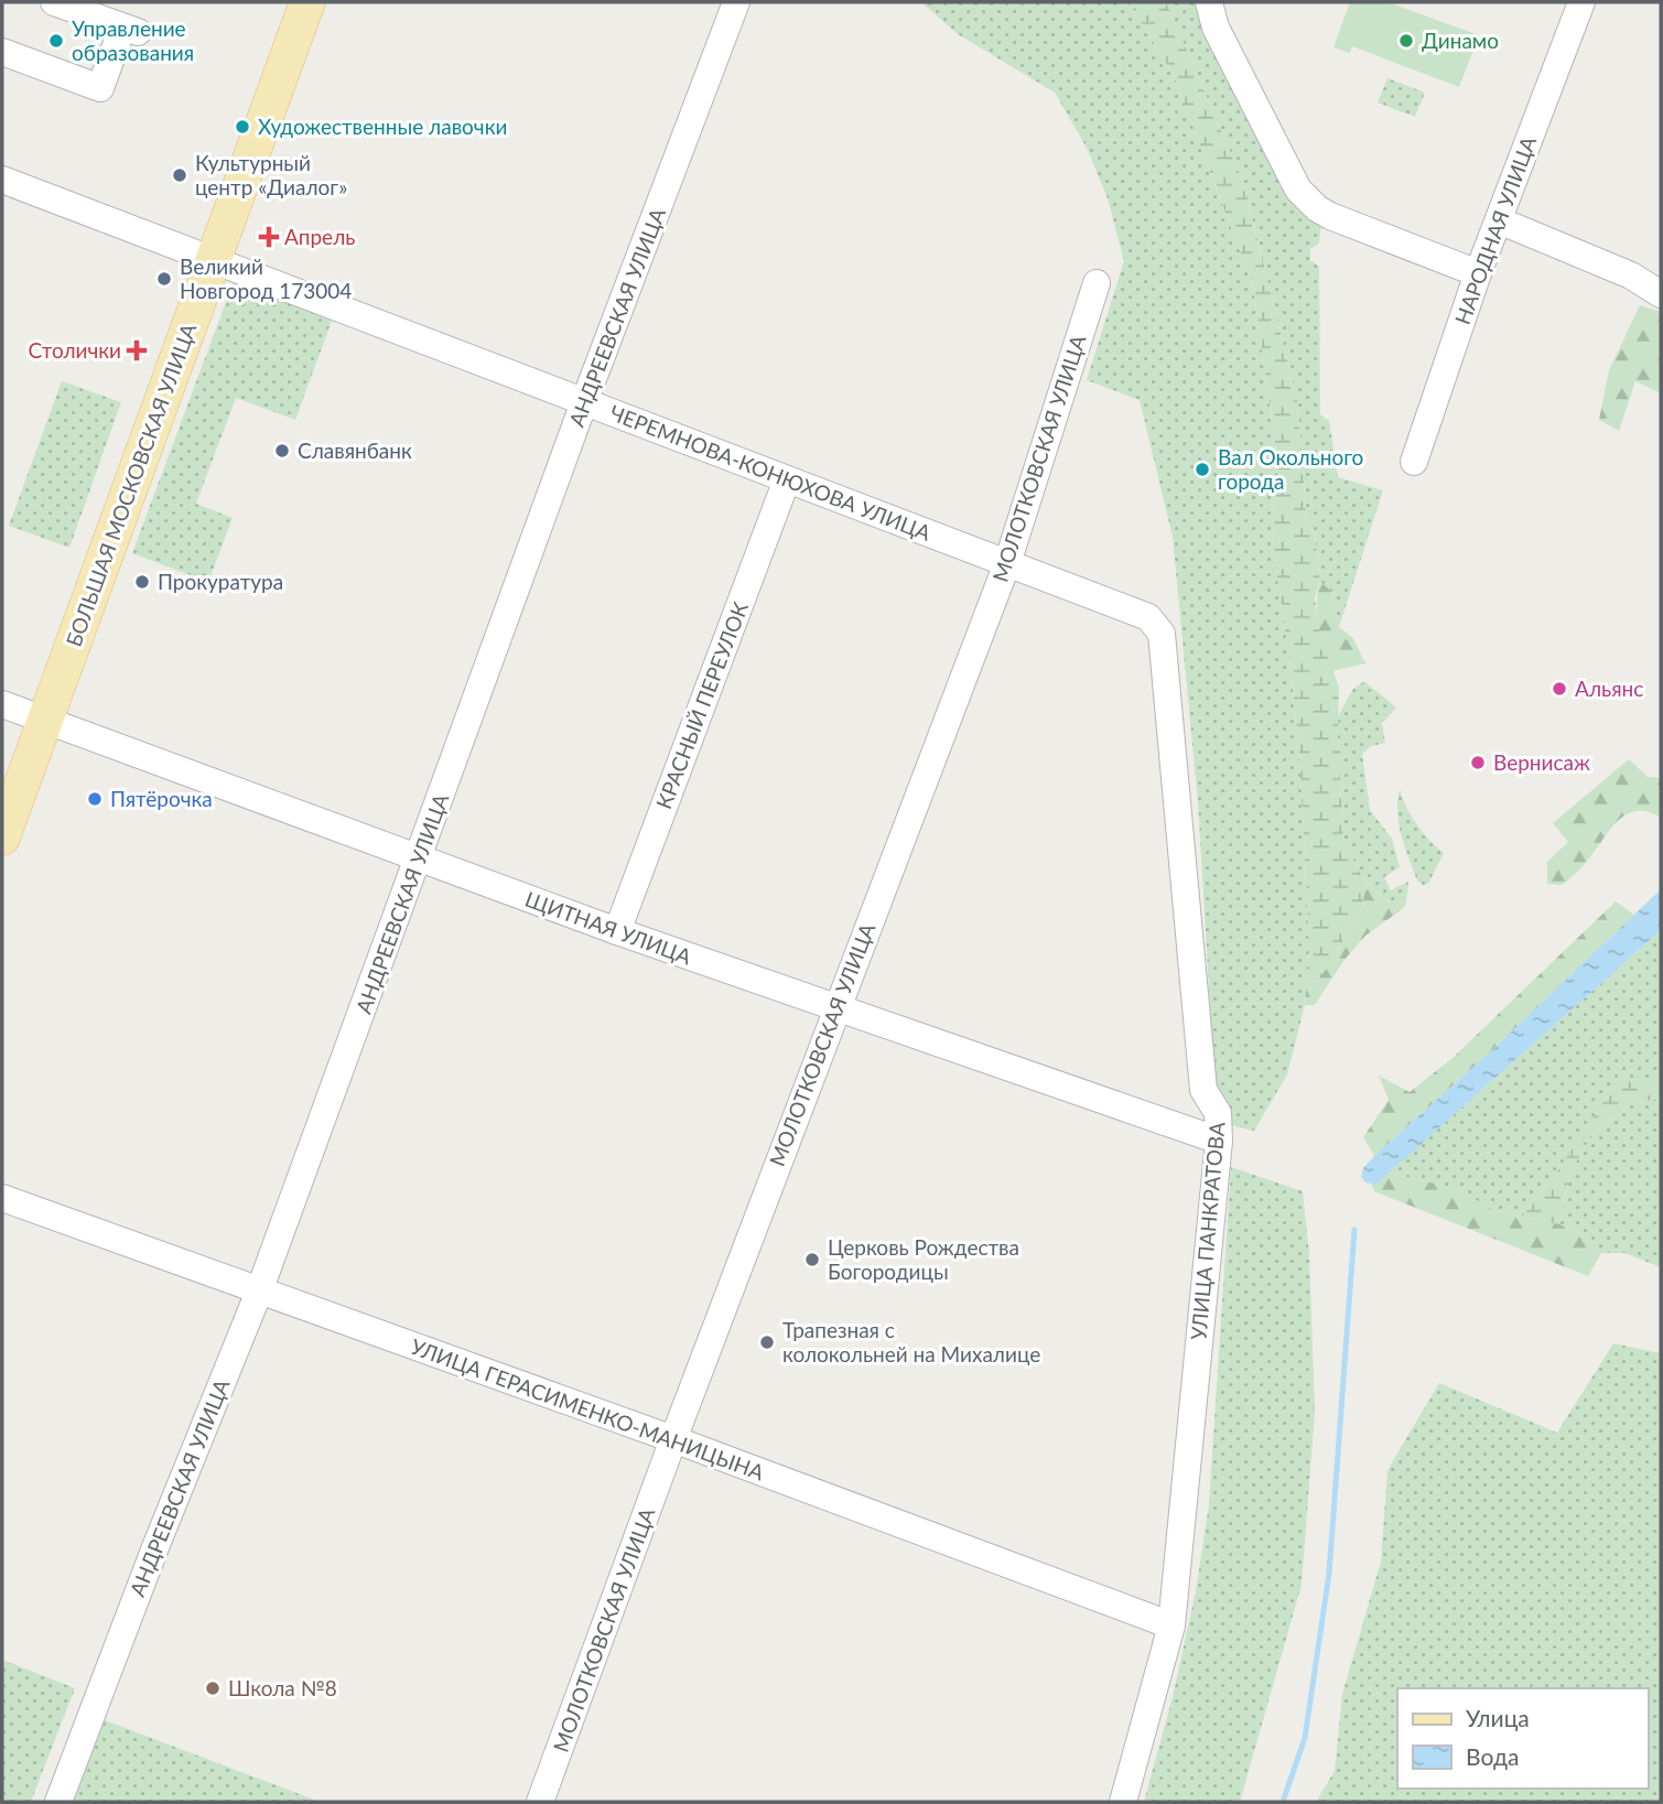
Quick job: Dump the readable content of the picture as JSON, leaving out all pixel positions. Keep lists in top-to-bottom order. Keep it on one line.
{"streets":{"main road":["БОЛЬШАЯ МОСКОВСКАЯ УЛИЦА"],"street":["НАРОДНАЯ УЛИЦА","АНДРЕЕВСКАЯ УЛИЦА","МОЛОТКОВСКАЯ УЛИЦА","ЧЕРЕМНОВА-КОНЮХОВА УЛИЦА","КРАСНЫЙ ПЕРЕУЛОК","ЩИТНАЯ УЛИЦА","УЛИЦА ПАНКРАТОВА","УЛИЦА ГЕРАСИМЕНКО-МАНИЦЫНА"]},"crossings":[["АНДРЕЕВСКАЯ УЛИЦА","ЧЕРЕМНОВА-КОНЮХОВА УЛИЦА"],["АНДРЕЕВСКАЯ УЛИЦА","ЩИТНАЯ УЛИЦА"],["АНДРЕЕВСКАЯ УЛИЦА","УЛИЦА ГЕРАСИМЕНКО-МАНИЦЫНА"],["МОЛОТКОВСКАЯ УЛИЦА","ЧЕРЕМНОВА-КОНЮХОВА УЛИЦА"],["МОЛОТКОВСКАЯ УЛИЦА","ЩИТНАЯ УЛИЦА"],["МОЛОТКОВСКАЯ УЛИЦА","УЛИЦА ГЕРАСИМЕНКО-МАНИЦЫНА"],["ЧЕРЕМНОВА-КОНЮХОВА УЛИЦА","БОЛЬШАЯ МОСКОВСКАЯ УЛИЦА"],["ЧЕРЕМНОВА-КОНЮХОВА УЛИЦА","КРАСНЫЙ ПЕРЕУЛОК"],["ЧЕРЕМНОВА-КОНЮХОВА УЛИЦА","УЛИЦА ПАНКРАТОВА"],["БОЛЬШАЯ МОСКОВСКАЯ УЛИЦА","ЩИТНАЯ УЛИЦА"],["КРАСНЫЙ ПЕРЕУЛОК","ЩИТНАЯ УЛИЦА"],["ЩИТНАЯ УЛИЦА","УЛИЦА ПАНКРАТОВА"],["УЛИЦА ПАНКРАТОВА","УЛИЦА ГЕРАСИМЕНКО-МАНИЦЫНА"]],"places":{"other":["Управление образования","Динамо","Художественные лавочки","Культурный центр «Диалог»","Великий Новгород 173004","Славянбанк","Вал Окольного города","Прокуратура","Альянс","Вернисаж","Пятёрочка","Церковь Рождества Богородицы","Трапезная с колокольней на Михалице","Школа №8"],"health":["Апрель","Столички"]},"legend":["Улица","Вода"]}
